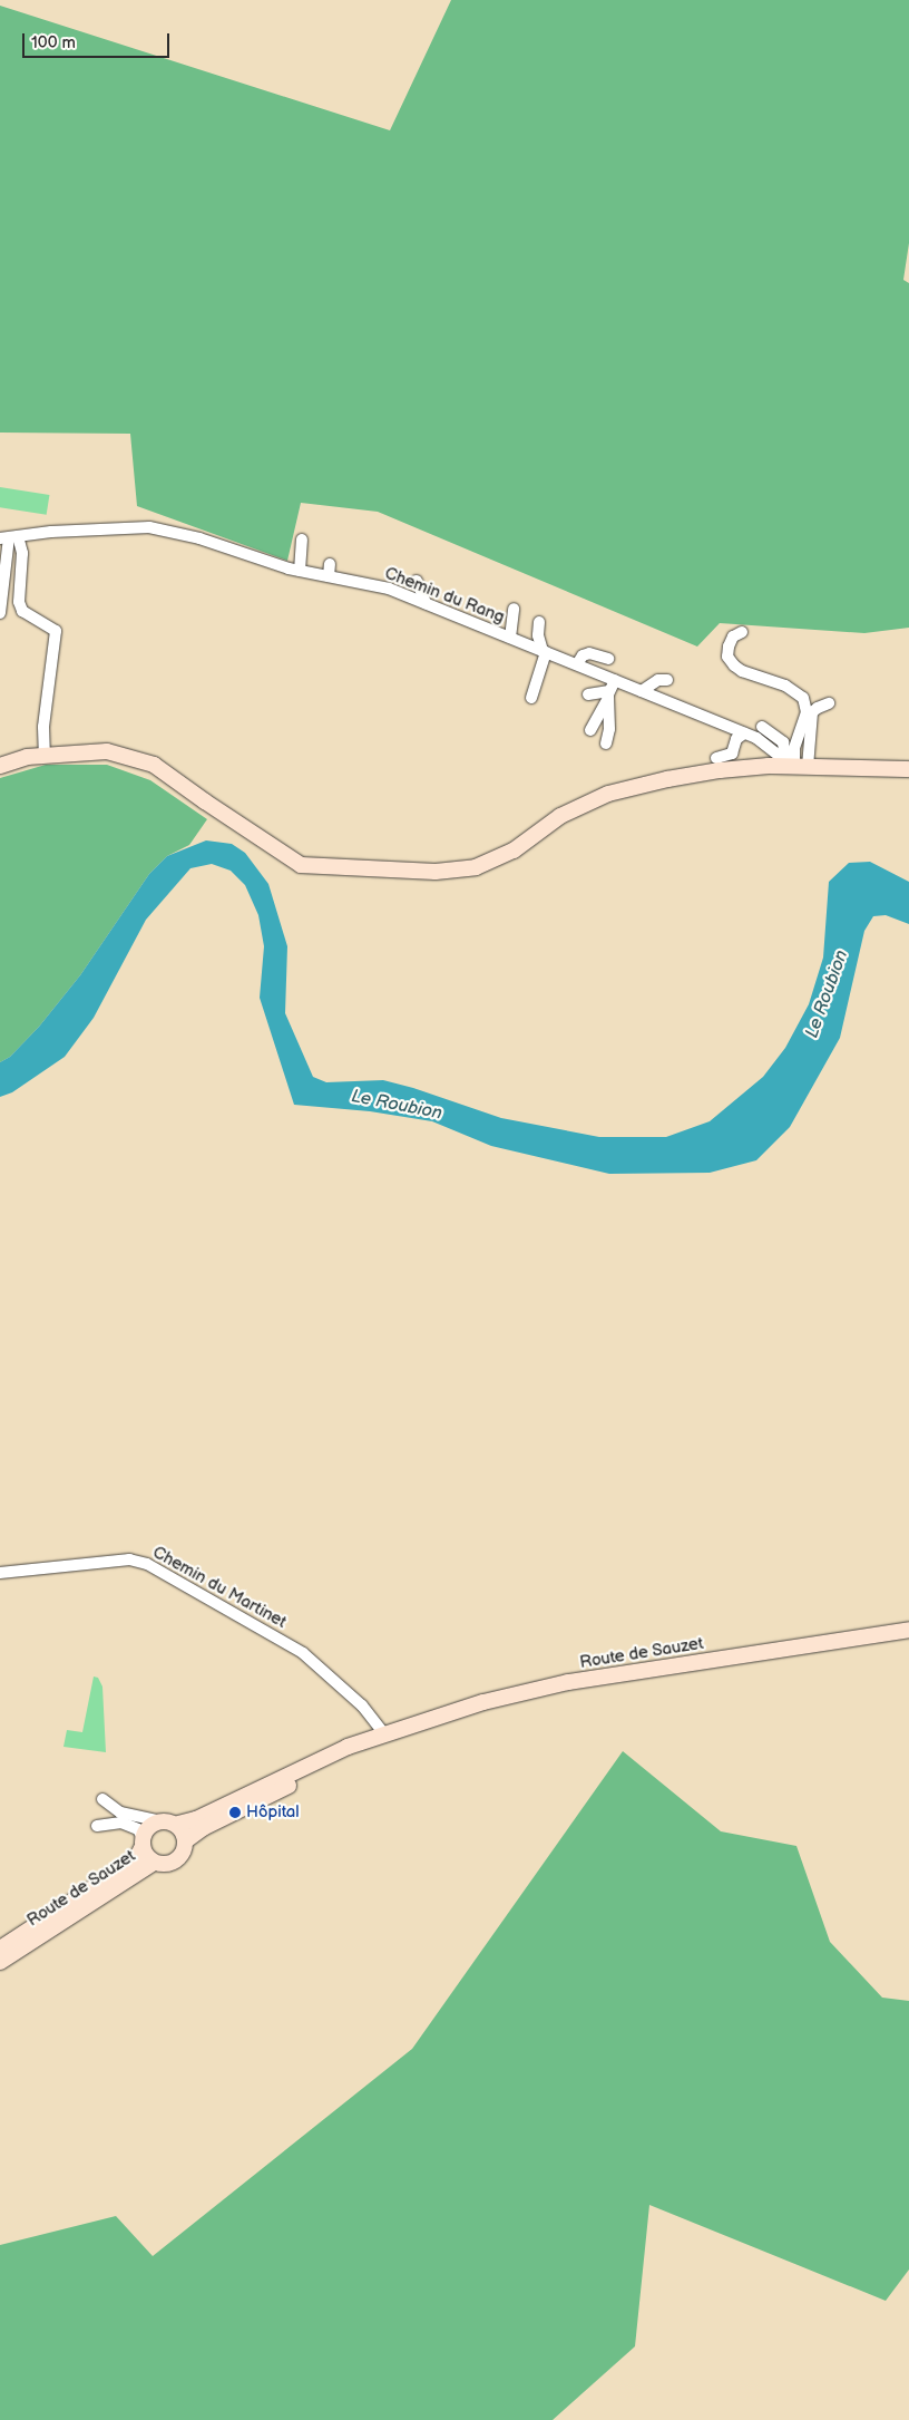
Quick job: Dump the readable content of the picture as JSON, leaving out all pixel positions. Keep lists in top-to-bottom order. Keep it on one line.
{"streets":{"main road":["Route de Sauzet"],"street":["Chemin du Rang","Chemin du Martinet"]},"crossings":[["Chemin du Martinet","Route de Sauzet"]],"water":["Le Roubion"],"places":["Hôpital"],"scale_bar":"100 m"}
